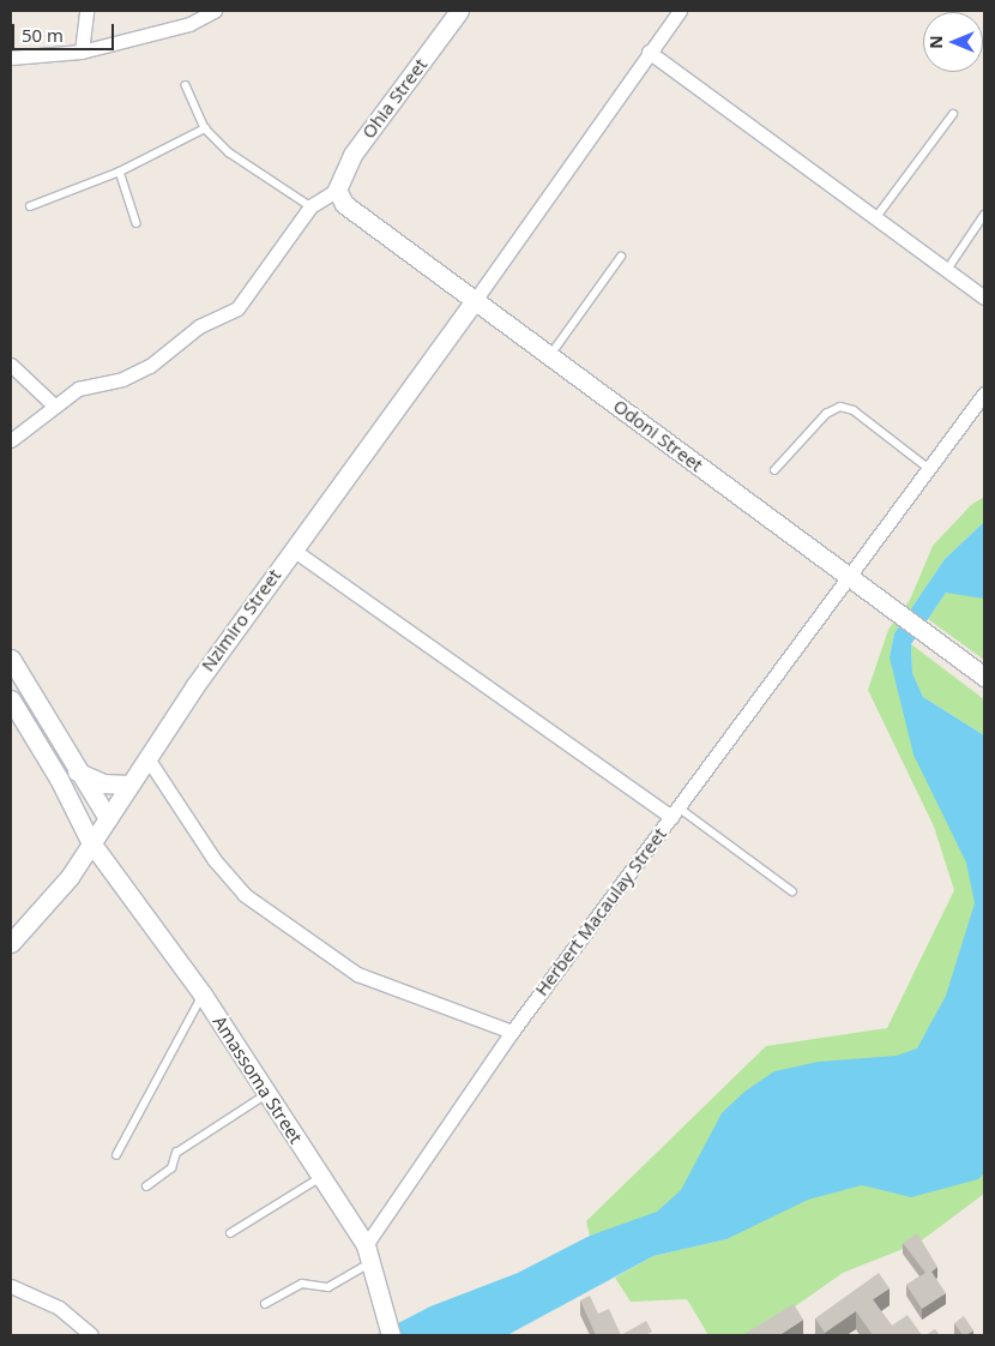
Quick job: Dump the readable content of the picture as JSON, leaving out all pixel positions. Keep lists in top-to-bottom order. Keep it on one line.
{"streets":{"street":["Ohia Street","Odoni Street","Nzimiro Street","Herbert Macaulay Street","Amassoma Street"]},"crossings":[["Ohia Street","Odoni Street"],["Odoni Street","Nzimiro Street"],["Odoni Street","Herbert Macaulay Street"],["Nzimiro Street","Amassoma Street"],["Herbert Macaulay Street","Amassoma Street"]],"scale_bar":"50 m","north":"left"}
